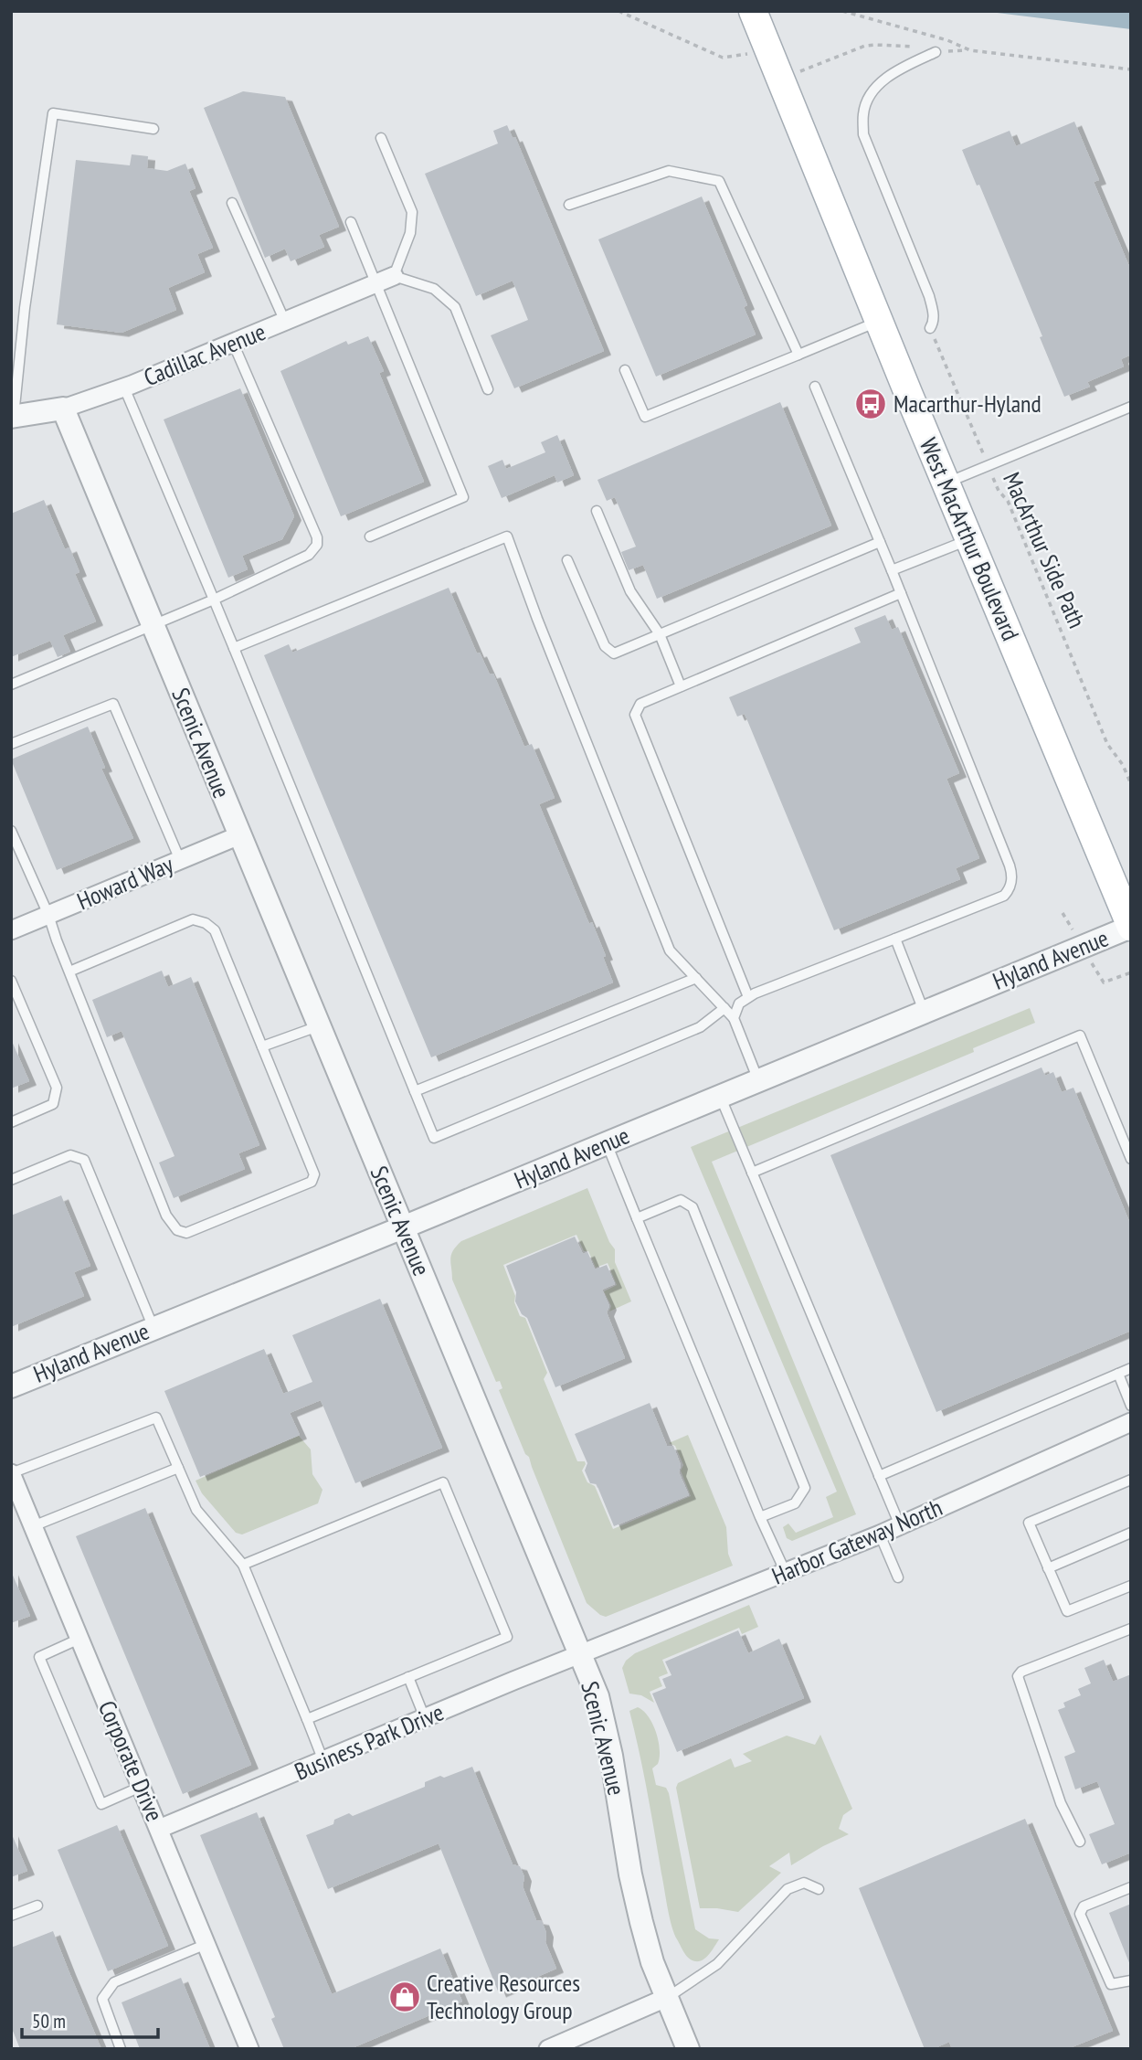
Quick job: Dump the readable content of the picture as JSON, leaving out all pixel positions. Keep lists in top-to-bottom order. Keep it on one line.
{"streets":{"main road":["West MacArthur Boulevard"],"street":["Cadillac Avenue","Scenic Avenue","Howard Way","Hyland Avenue","Harbor Gateway North","Business Park Drive","Corporate Drive"],"path":["MacArthur Side Path"]},"crossings":[["Cadillac Avenue","Scenic Avenue"],["West MacArthur Boulevard","Hyland Avenue"],["Scenic Avenue","Howard Way"],["Scenic Avenue","Hyland Avenue"],["Scenic Avenue","Harbor Gateway North"],["Scenic Avenue","Business Park Drive"],["Harbor Gateway North","Business Park Drive"],["Business Park Drive","Corporate Drive"]],"places":{"bus stop":["Macarthur-Hyland"],"shop":["Creative Resources Technology Group"]},"scale_bar":"50 m"}
